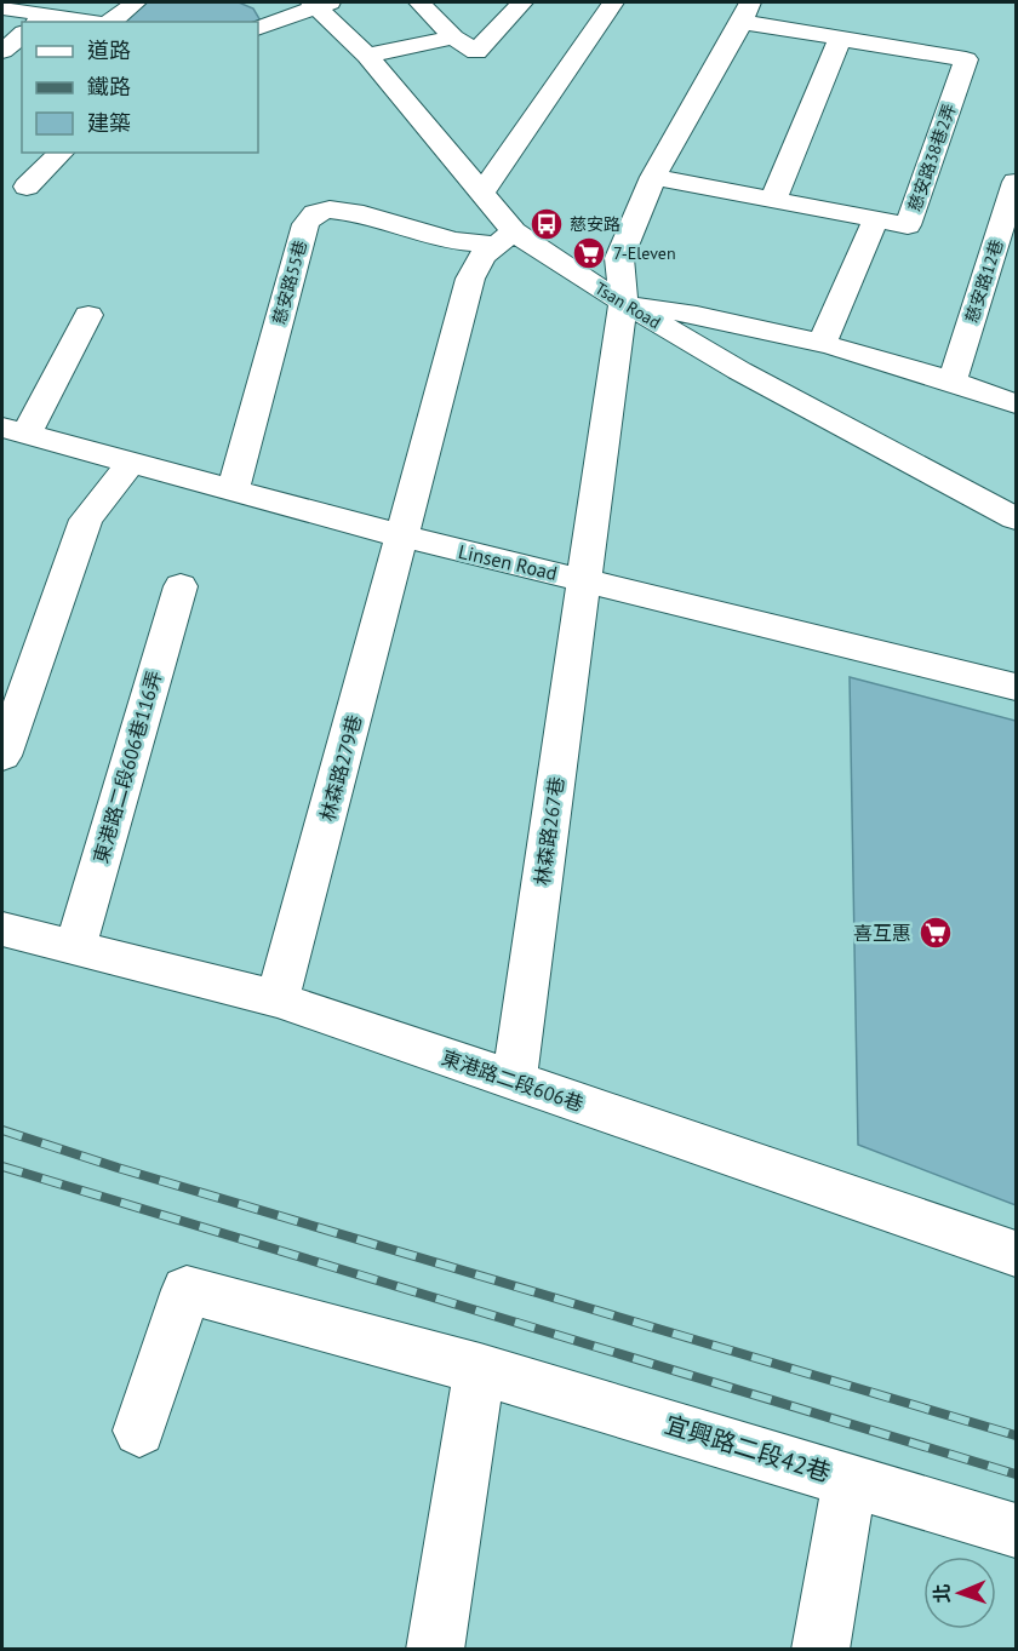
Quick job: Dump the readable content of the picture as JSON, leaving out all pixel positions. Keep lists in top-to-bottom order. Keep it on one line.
{"streets":{"street":["慈安路38巷2弄","慈安路12巷","慈安路55巷","Tsan Road","Linsen Road","東港路二段606巷116弄","林森路279巷","林森路267巷","東港路二段606巷","宜興路二段42巷"]},"crossings":[["慈安路38巷2弄","林森路267巷"],["慈安路55巷","Tsan Road"],["慈安路55巷","Linsen Road"],["慈安路55巷","林森路279巷"],["Tsan Road","林森路279巷"],["Tsan Road","林森路267巷"],["Linsen Road","林森路279巷"],["Linsen Road","林森路267巷"],["東港路二段606巷116弄","東港路二段606巷"],["林森路279巷","東港路二段606巷"],["林森路267巷","東港路二段606巷"]],"places":{"bus stop":["慈安路"],"supermarket":["7-Eleven","喜互惠"]},"legend":["道路","鐵路","建築"],"north":"left"}
